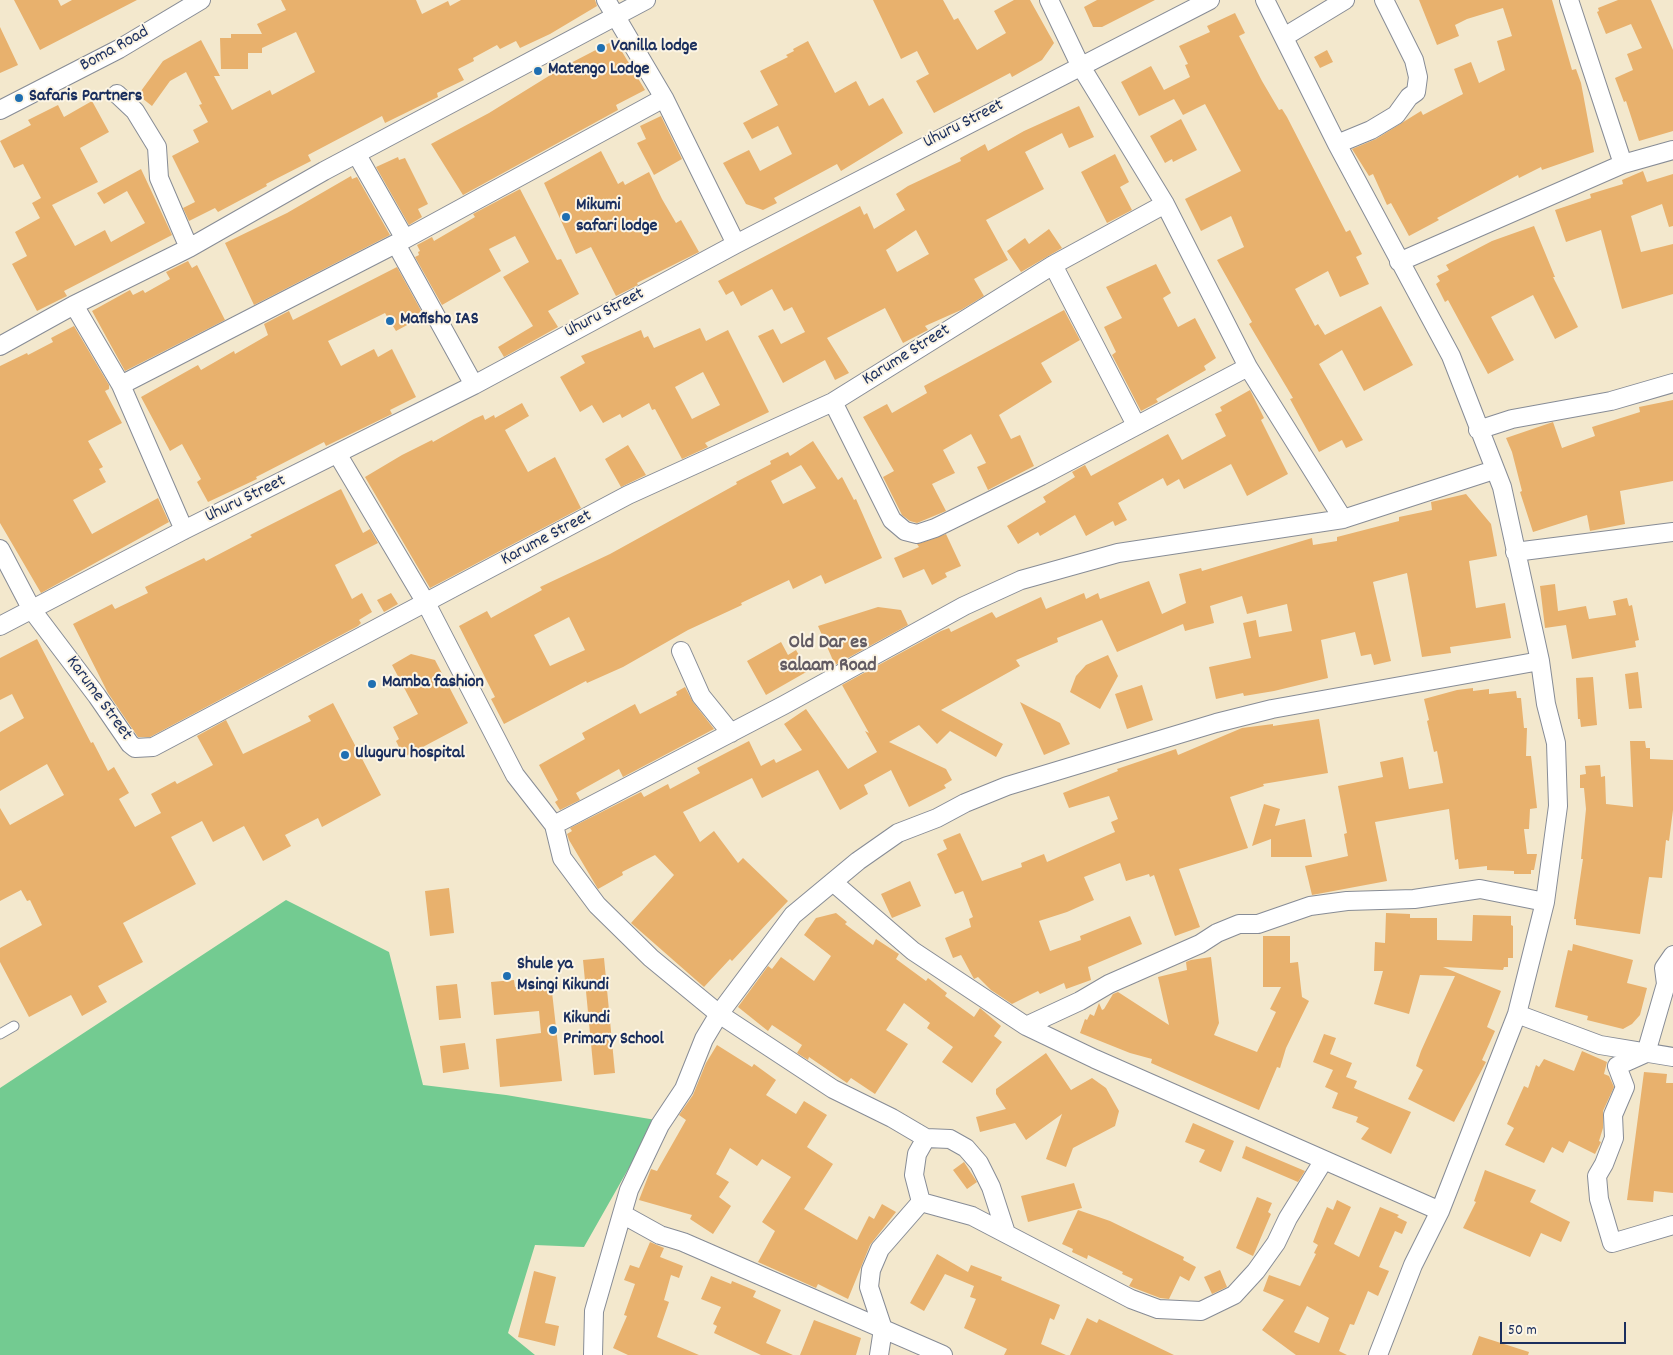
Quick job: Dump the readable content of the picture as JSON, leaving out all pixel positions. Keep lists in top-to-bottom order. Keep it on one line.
{"streets":{"street":["Boma Road","Uhuru Street","Karume Street"]},"crossings":[["Uhuru Street","Karume Street"]],"districts":["Old Dar es salaam Road"],"places":["Vanilla lodge","Matengo Lodge","Safaris Partners","Mikumi safari lodge","Mafisho IAS","Mamba fashion","Uluguru hospital","Shule ya Msingi Kikundi","Kikundi Primary School"],"scale_bar":"50 m"}
